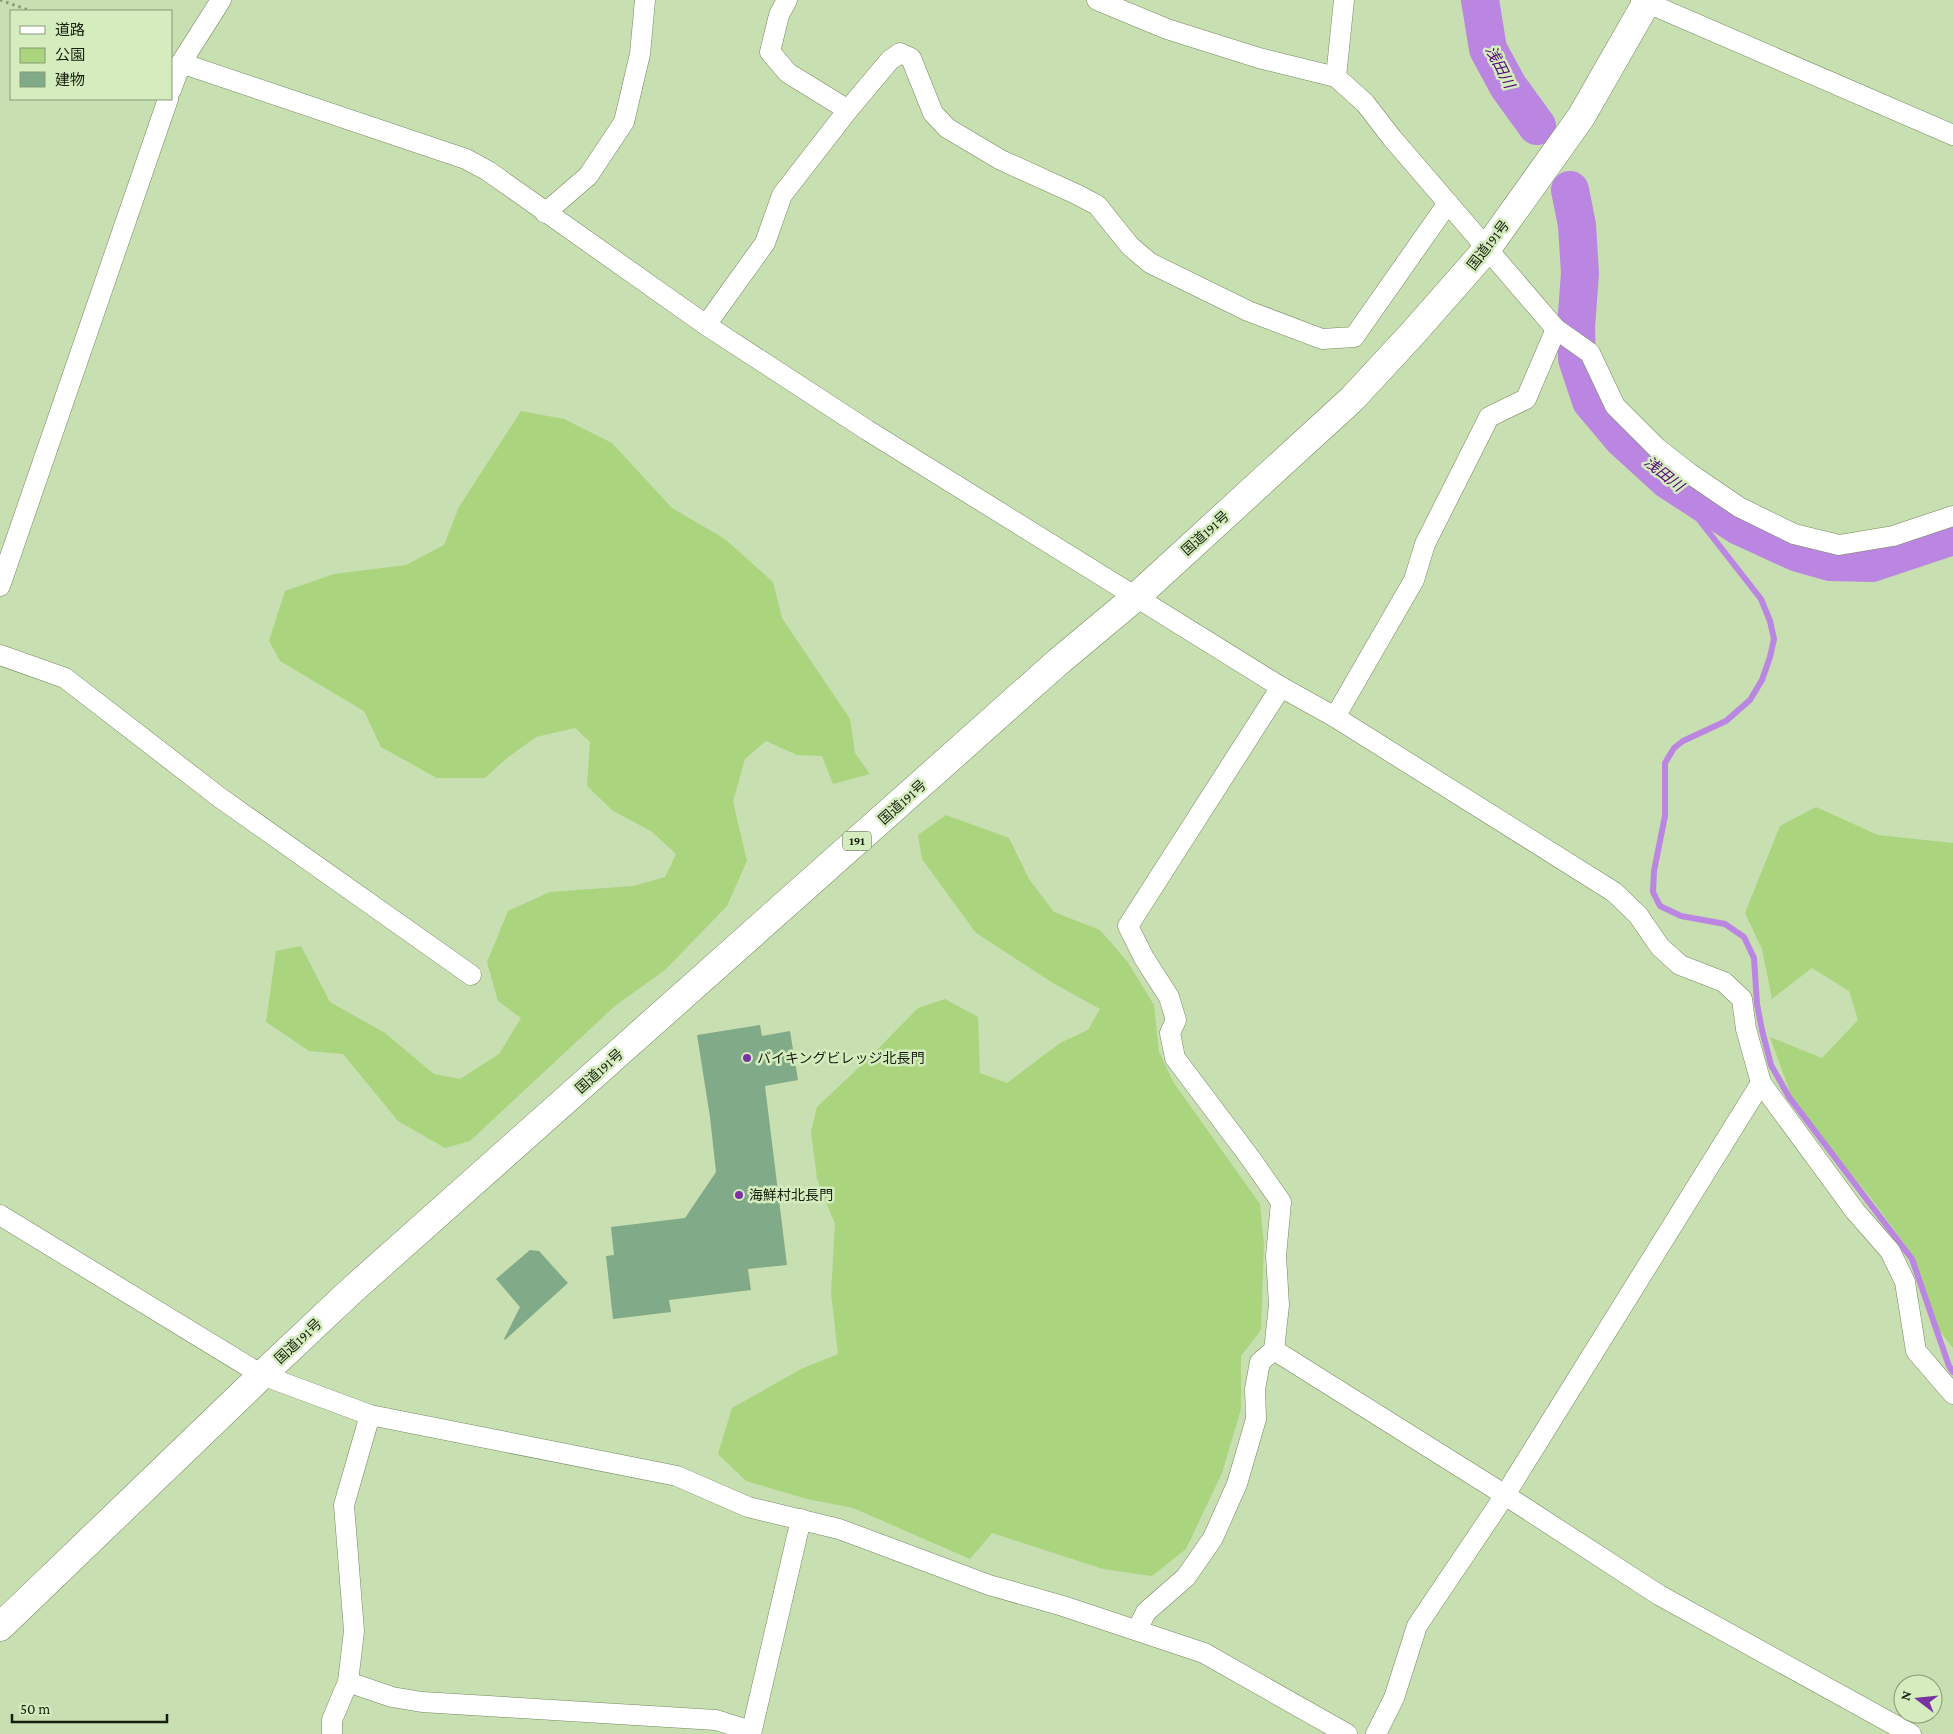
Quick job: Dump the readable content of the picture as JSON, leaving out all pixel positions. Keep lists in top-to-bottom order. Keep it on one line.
{"streets":{"highway":["国道191号","191"]},"water":["浅田川"],"places":["バイキングビレッジ北長門","海鮮村北長門"],"legend":["道路","公園","建物"],"scale_bar":"50 m","north":"left"}
